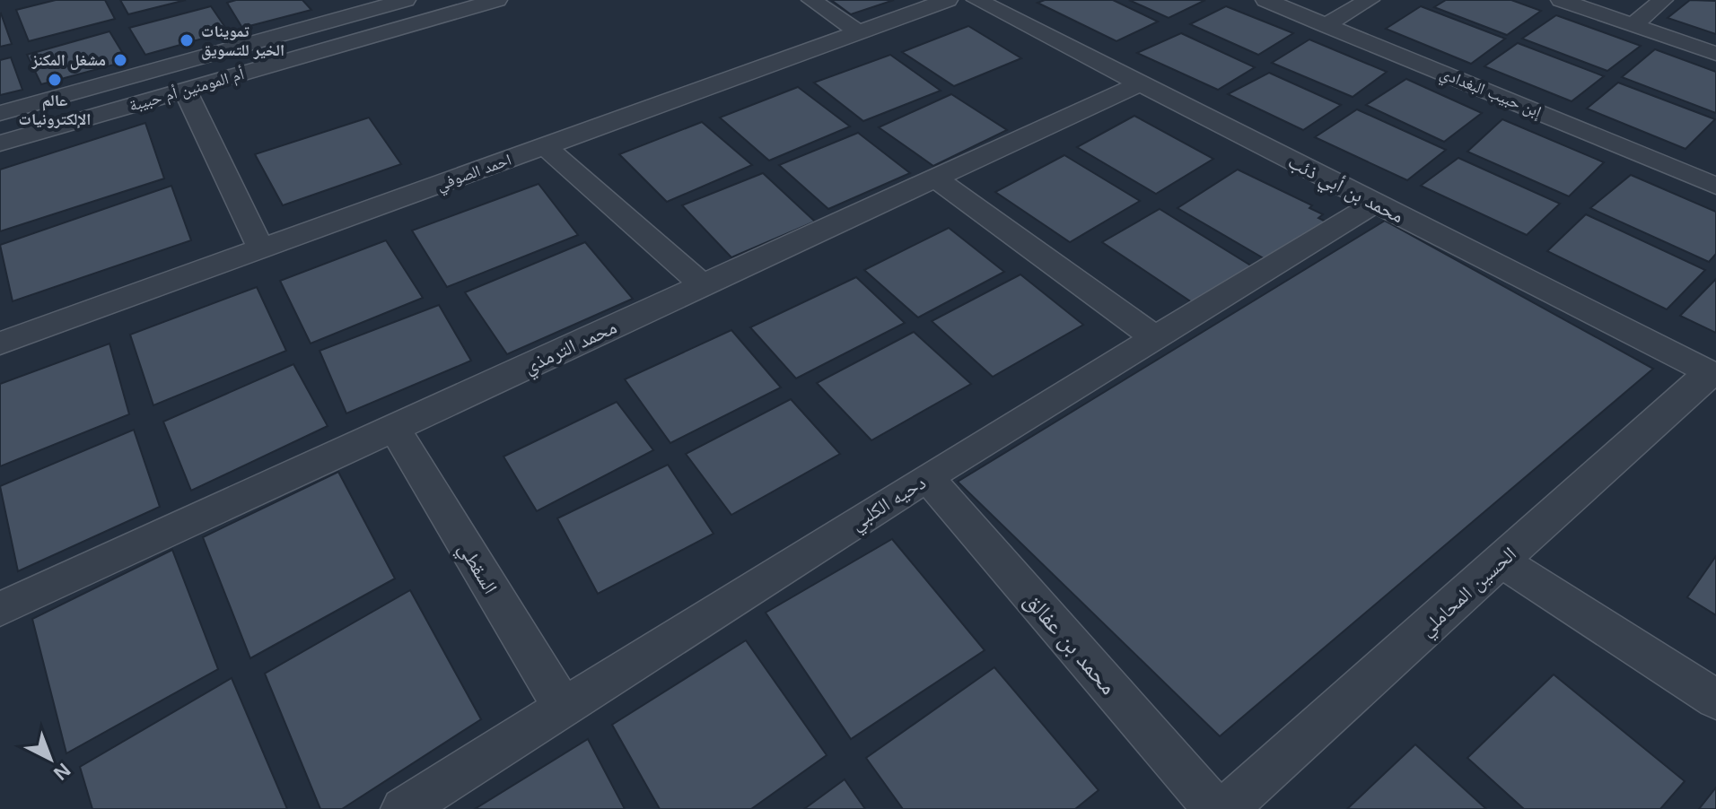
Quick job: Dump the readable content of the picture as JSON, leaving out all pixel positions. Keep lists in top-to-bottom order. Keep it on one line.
{"streets":{"street":["أم المومنين أم حبيبة","إبن حبيب البغدادي","احمد الصوفي","محمد بن أبي ذئب","محمد الترمذي","دحيه الكلبي","السقطي","الحسين المحاملي","محمد بن عفالق"]},"crossings":[["محمد بن أبي ذئب","محمد الترمذي"],["محمد بن أبي ذئب","دحيه الكلبي"],["محمد بن أبي ذئب","الحسين المحاملي"],["محمد الترمذي","السقطي"],["دحيه الكلبي","السقطي"],["دحيه الكلبي","محمد بن عفالق"]],"places":["تموينات الخير للتسويق","مشغل المكنز","عالم الإلكترونيات"],"north":"bottom right"}
